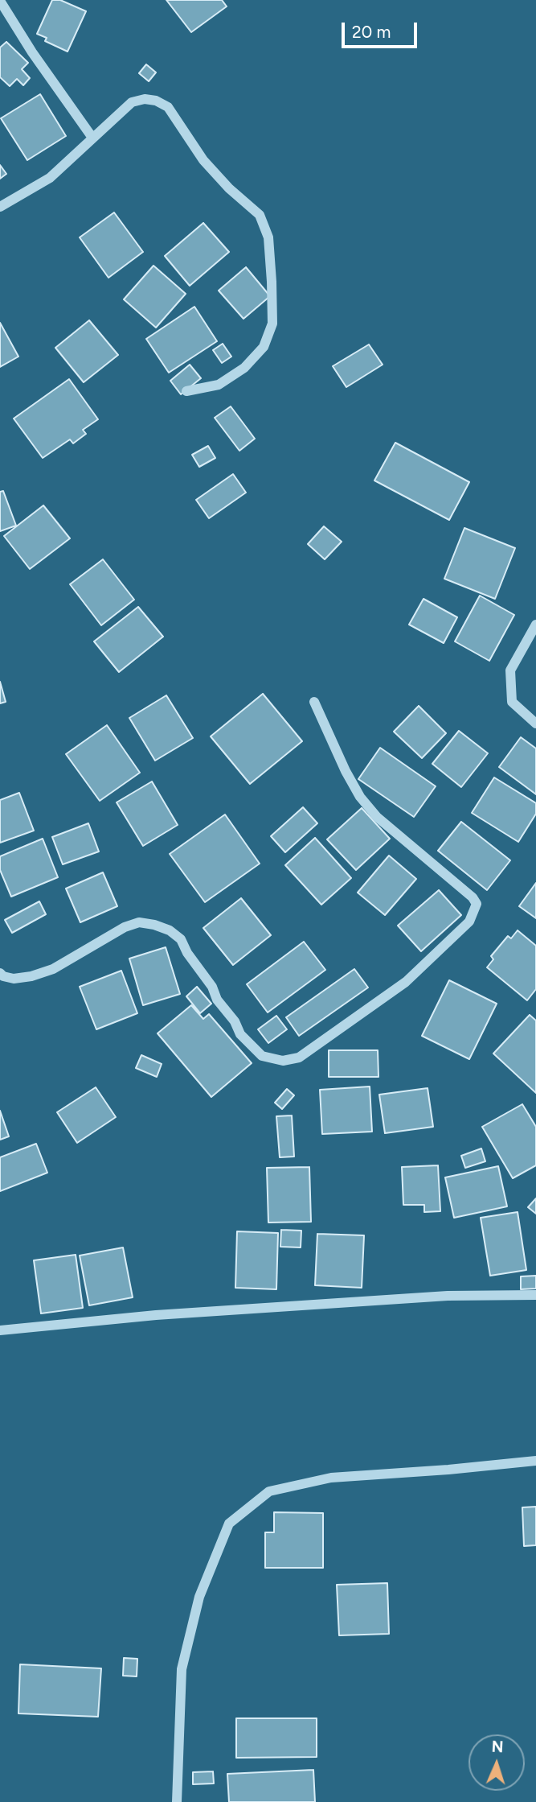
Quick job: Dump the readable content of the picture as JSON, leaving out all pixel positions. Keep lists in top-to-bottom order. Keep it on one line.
{"scale_bar":"20 m","north":"top"}
